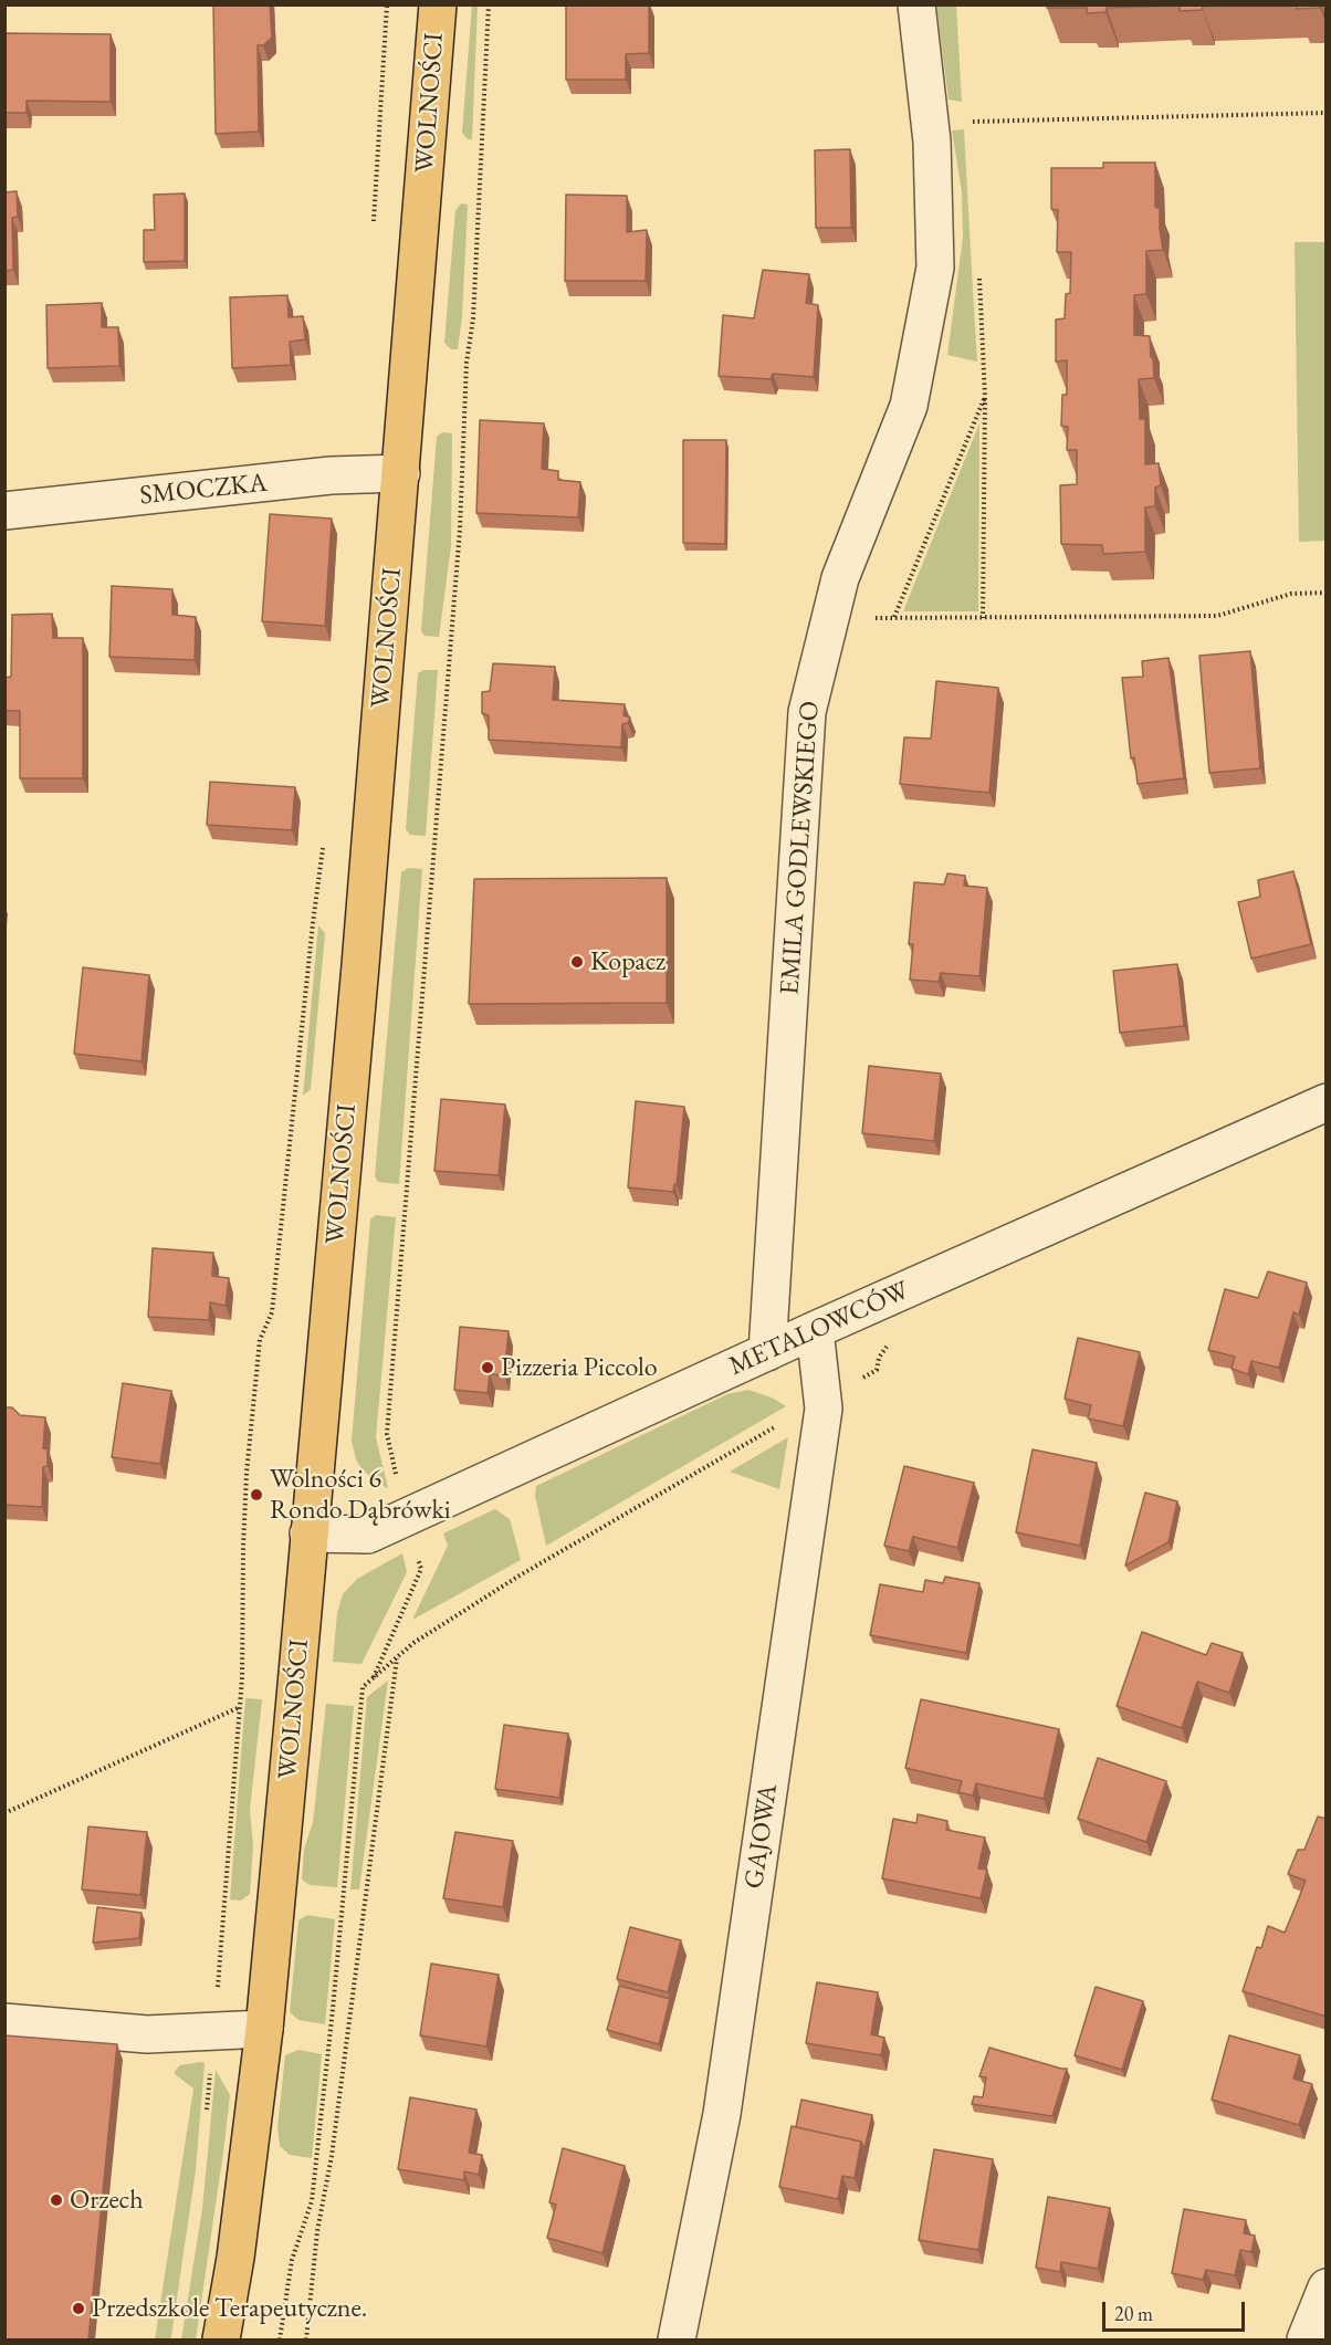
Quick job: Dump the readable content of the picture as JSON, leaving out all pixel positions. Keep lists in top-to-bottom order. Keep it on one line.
{"streets":{"main road":["WOLNOŚCI"],"street":["SMOCZKA","EMILA GODLEWSKIEGO","METALOWCÓW","GAJOWA"]},"crossings":[["WOLNOŚCI","SMOCZKA"],["WOLNOŚCI","METALOWCÓW"],["EMILA GODLEWSKIEGO","METALOWCÓW"],["METALOWCÓW","GAJOWA"]],"places":["Kopacz","Pizzeria Piccolo","Wolności 6 Rondo Dąbrówki","Orzech","Przedszkole Terapeutyczne."],"scale_bar":"20 m"}
